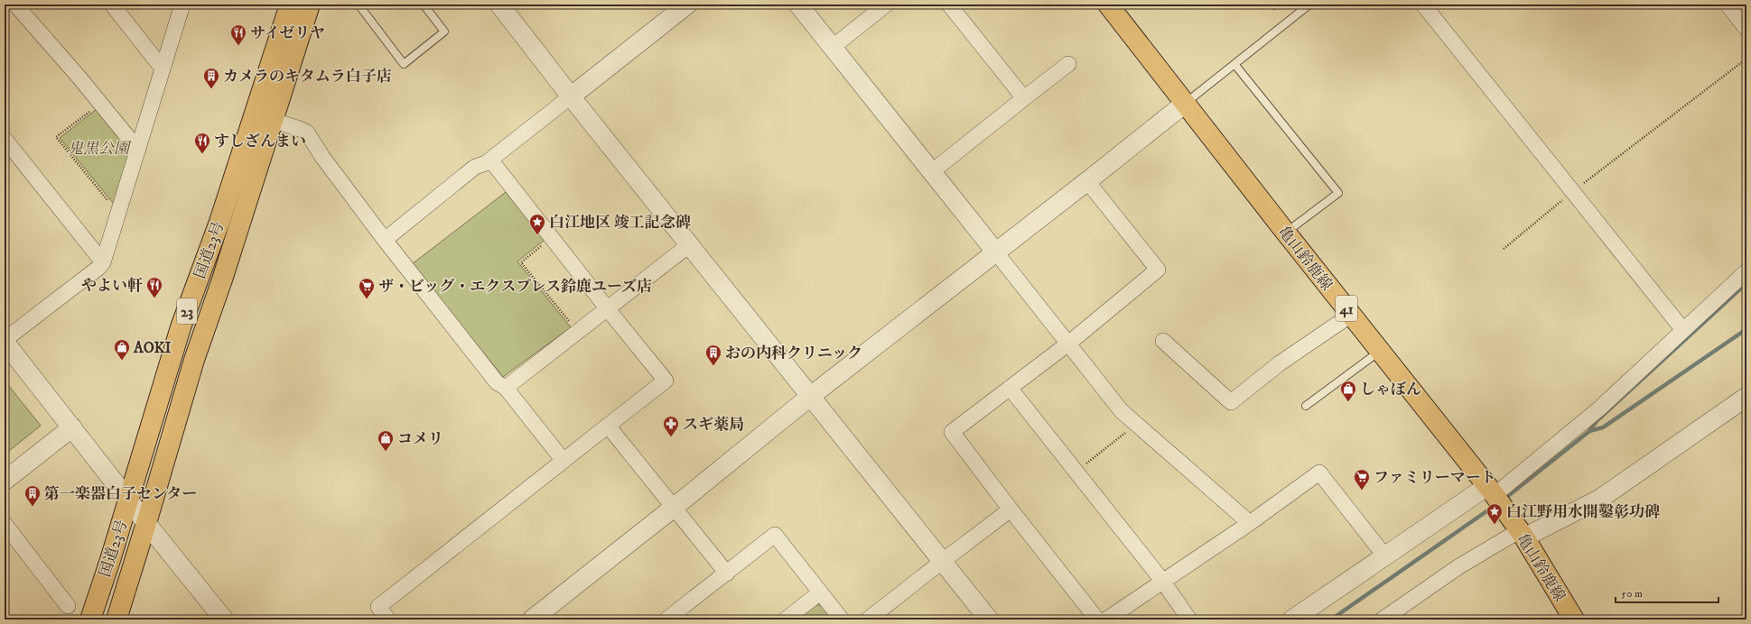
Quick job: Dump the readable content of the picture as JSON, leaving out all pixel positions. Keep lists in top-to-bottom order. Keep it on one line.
{"streets":{"main road":["国道23号","亀山鈴鹿線","41","23"]},"parks":["鬼黒公園"],"places":{"restaurant":["サイゼリヤ","すしざんまい","やよい軒"],"building":["カメラのキタムラ白子店","おの内科クリニック","第一楽器白子センター"],"place":["白江地区 竣工記念碑","白江野用水開鑿彰功碑"],"supermarket":["ザ・ビッグ・エクスプレス鈴鹿ユーズ店","ファミリーマート"],"shop":["AOKI","しゃぼん","コメリ"],"pharmacy":["スギ薬局"]},"scale_bar":"50 m"}
